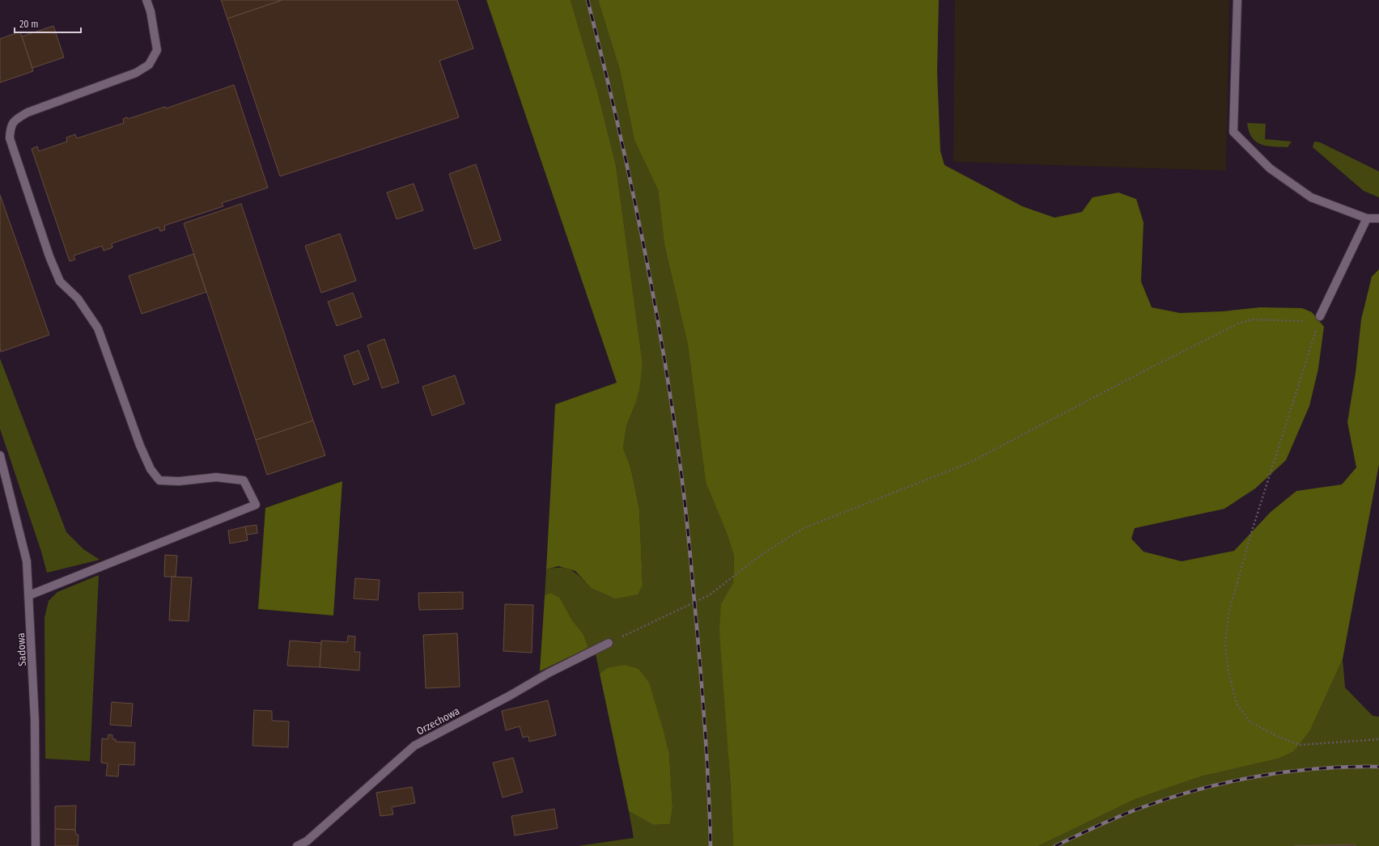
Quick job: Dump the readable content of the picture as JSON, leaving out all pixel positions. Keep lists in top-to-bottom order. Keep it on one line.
{"streets":{"street":["Sadowa","Orzechowa"]},"scale_bar":"20 m"}
